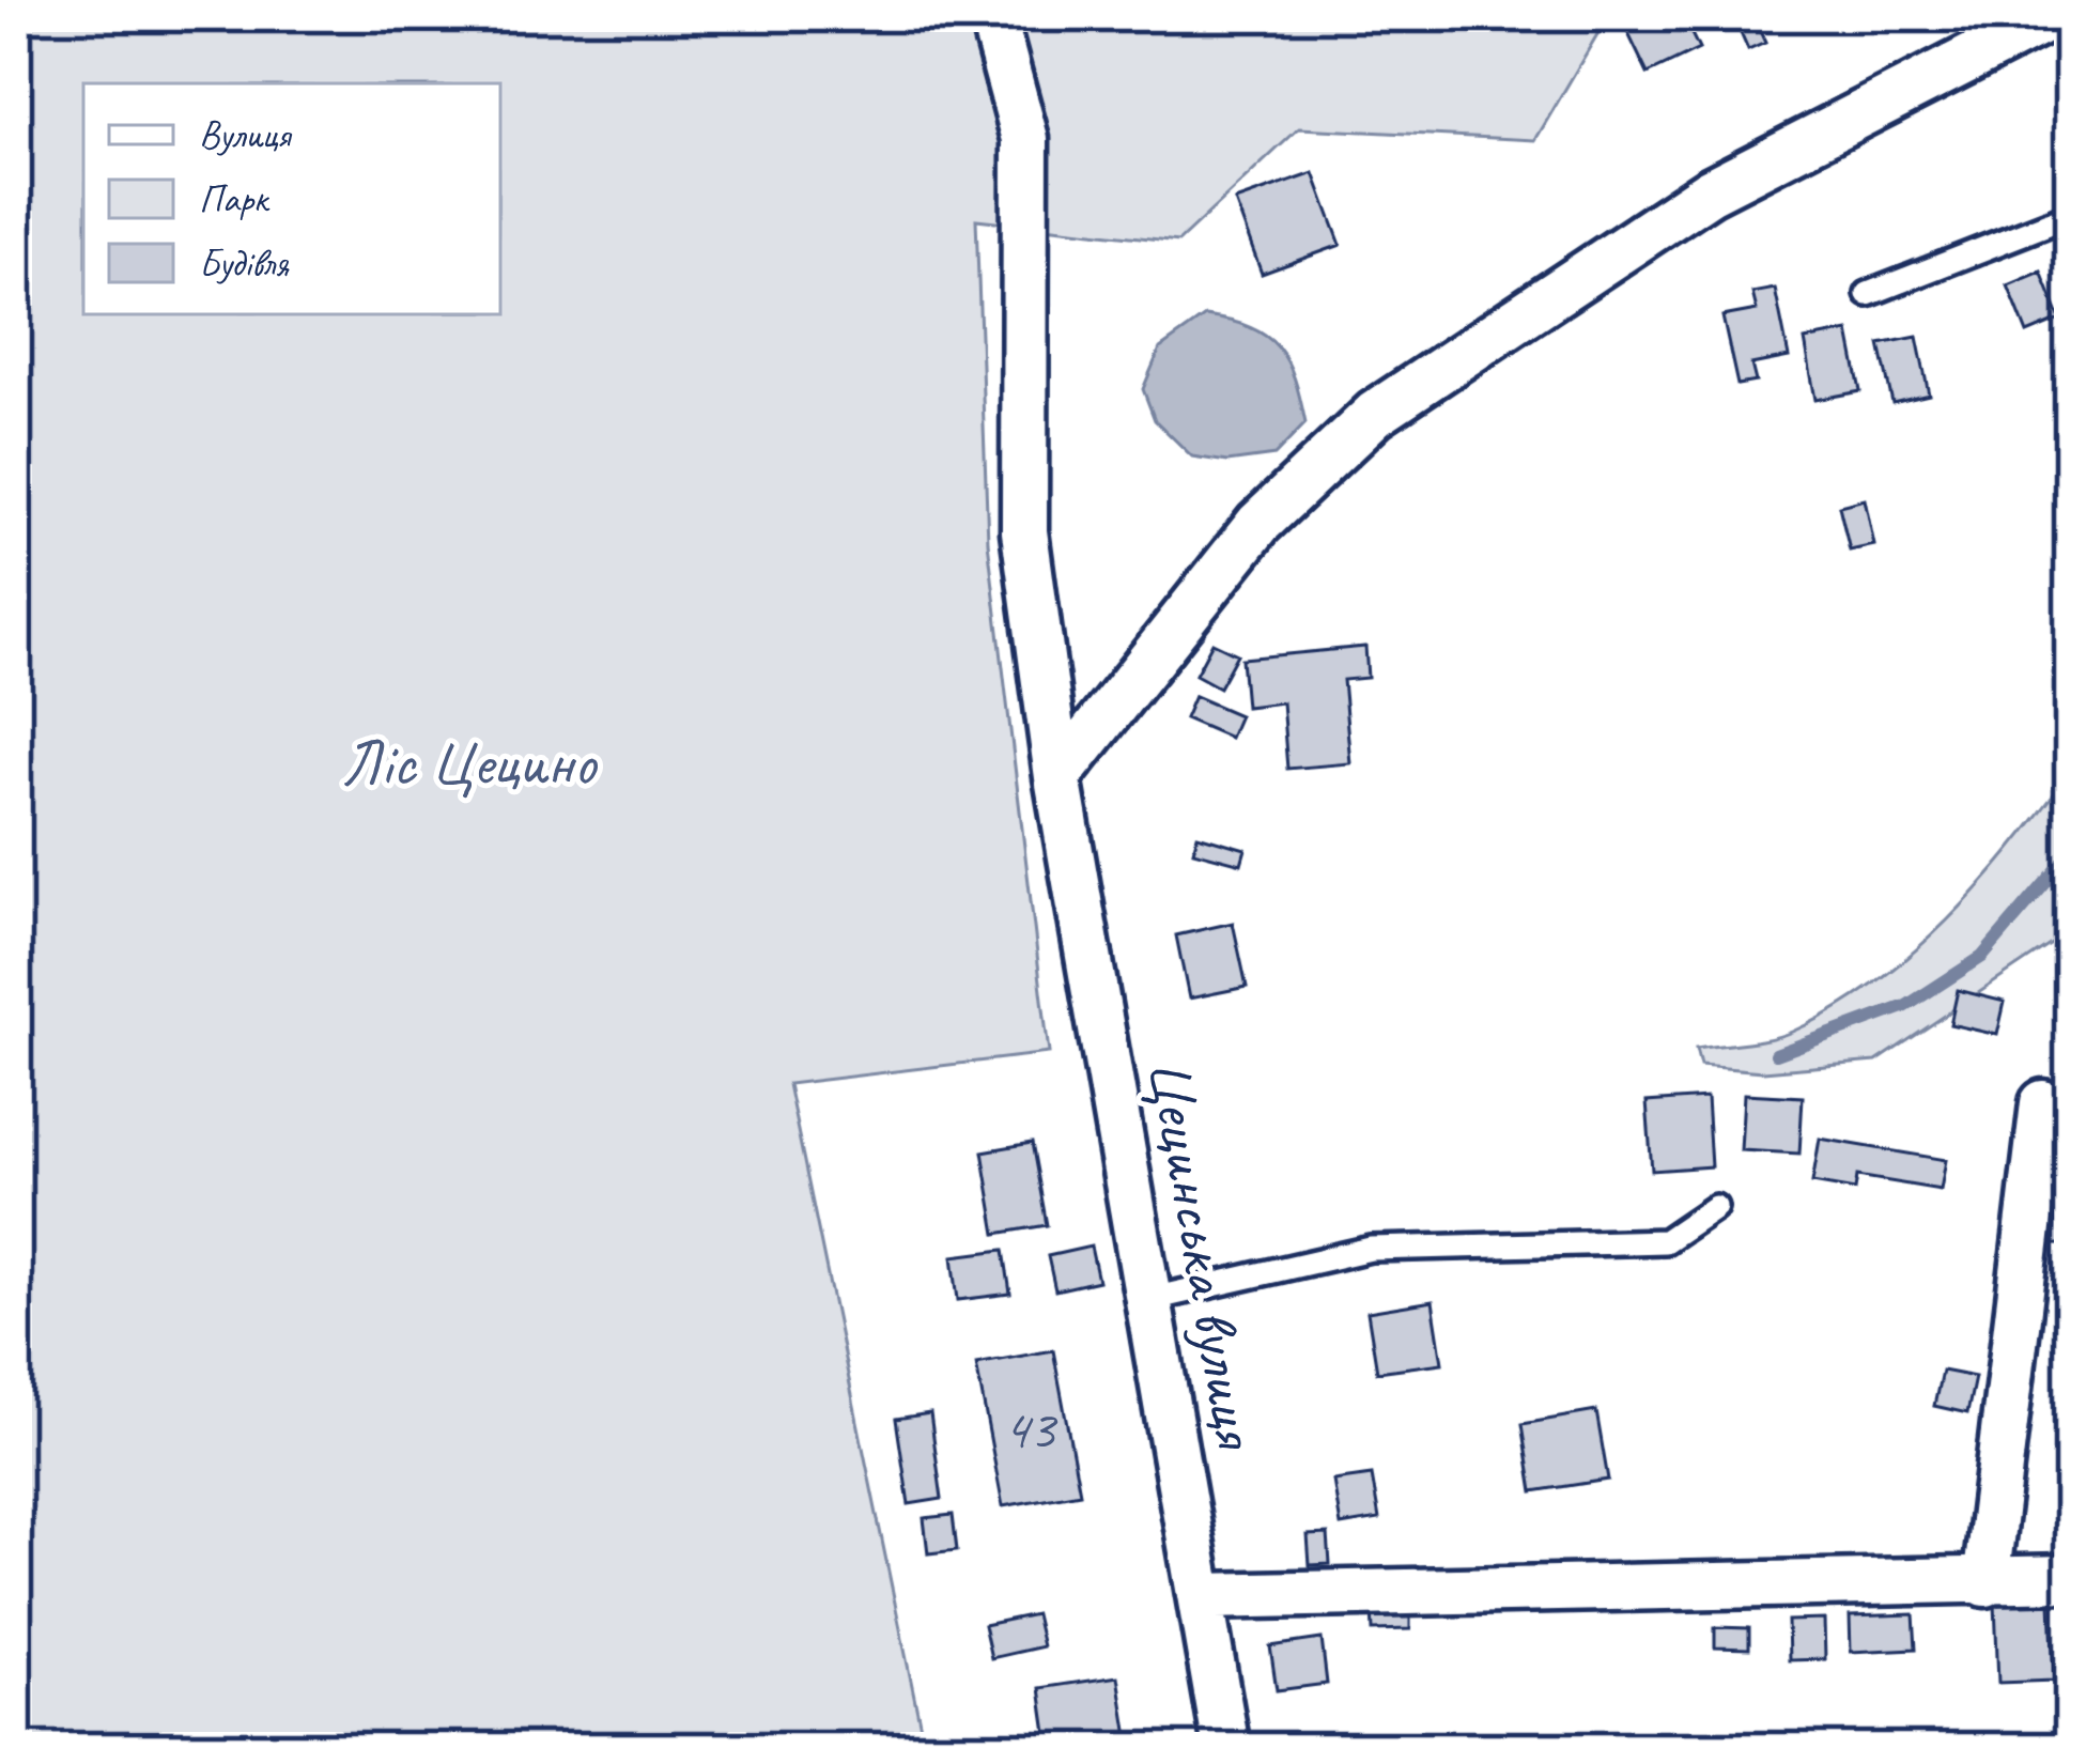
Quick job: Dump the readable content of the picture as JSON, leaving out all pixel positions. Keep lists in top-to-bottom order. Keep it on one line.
{"streets":{"street":["Цецинська вулиця"]},"parks":["Ліс Цецино"],"house_numbers":["43"],"legend":["Вулиця","Парк","Будівля"]}
